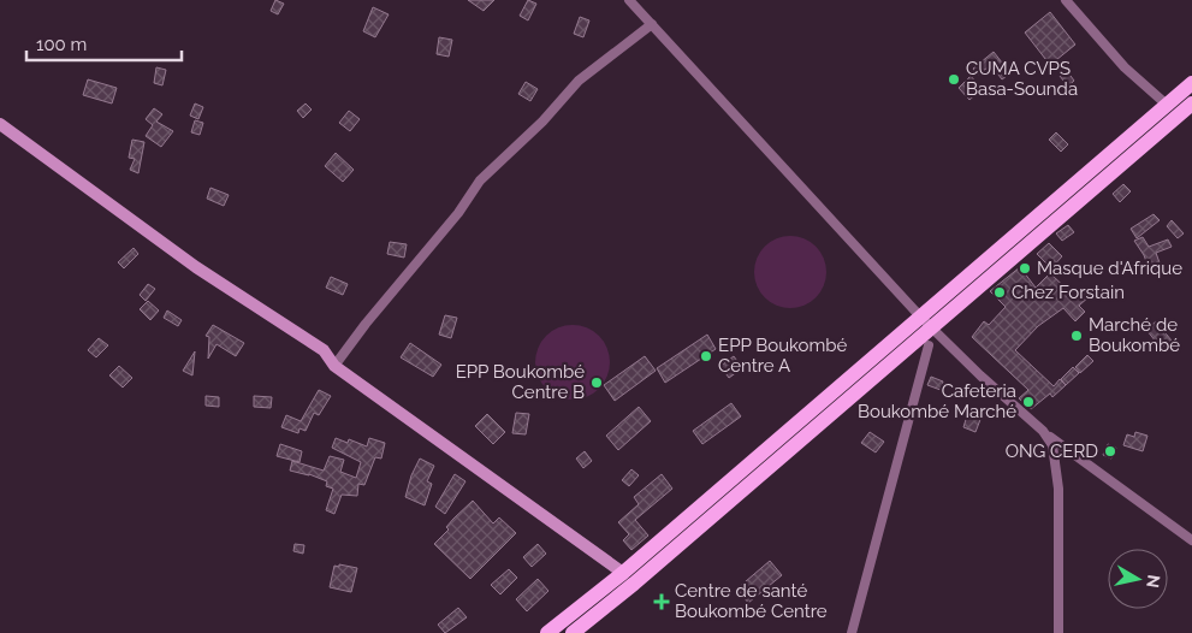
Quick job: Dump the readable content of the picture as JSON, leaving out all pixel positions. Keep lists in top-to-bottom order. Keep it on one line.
{"places":{"other":["CUMA CVPS Basa-Sounda","Masque d'Afrique","Chez Forstain","Marché de Boukombé","EPP Boukombé Centre A","EPP Boukombé Centre B","Cafeteria Boukombé Marché","ONG CERD"],"health":["Centre de santé Boukombé Centre"]},"scale_bar":"100 m","north":"right"}
